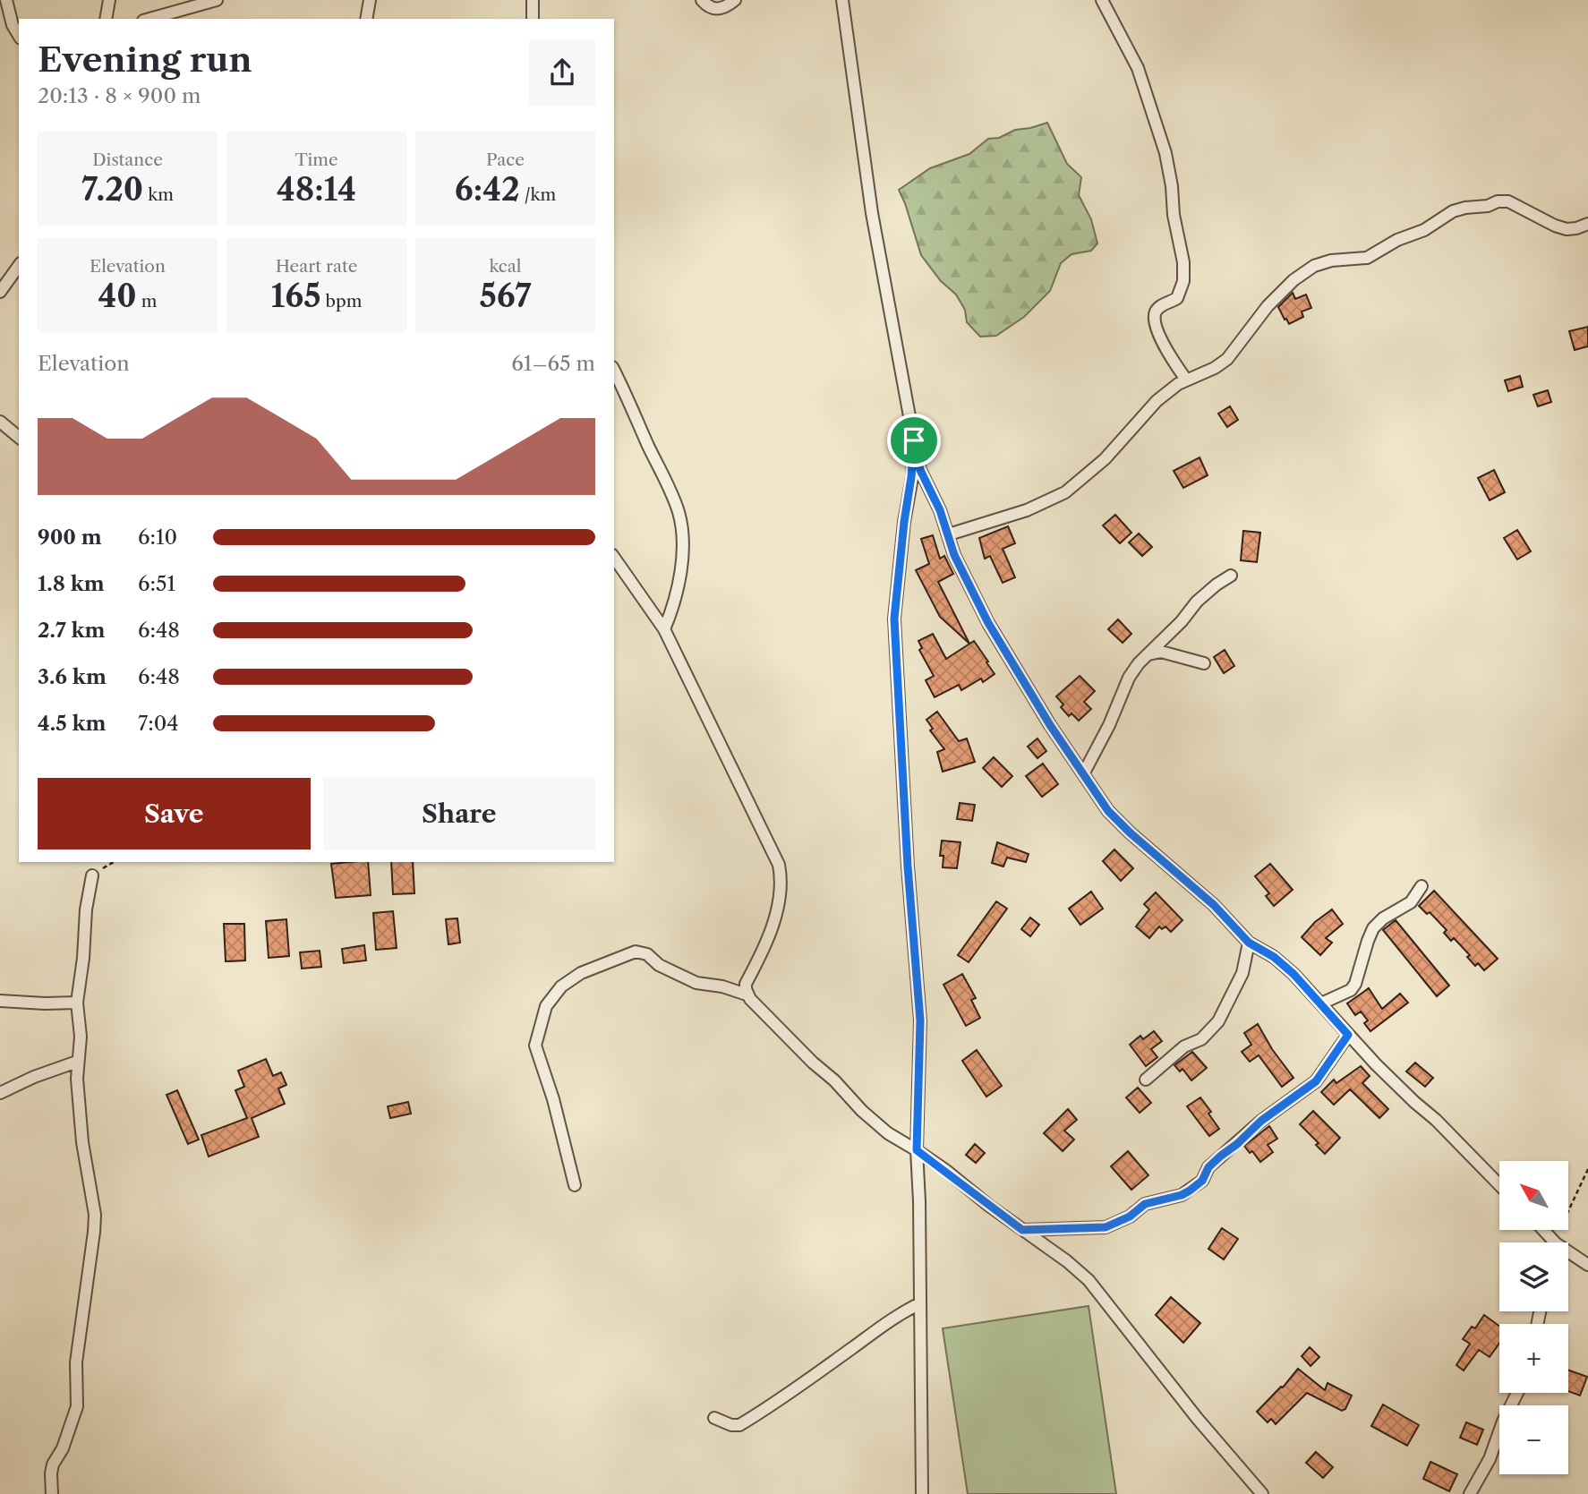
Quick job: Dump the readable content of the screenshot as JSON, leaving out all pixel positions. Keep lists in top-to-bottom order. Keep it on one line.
{"north":"top left","page":{"heading":["Evening run","20:13 · 8 × 900 m"],"stats":[["Distance","7.20 km"],["Time","48:14"],["Pace","6:42 /km"],["Elevation","40 m"],["Heart rate","165 bpm"],["kcal","567"]],"chart":["Elevation","61–65 m"],"list":[{"name":"900 m","note":"6:10"},{"name":"1.8 km","note":"6:51"},{"name":"2.7 km","note":"6:48"},{"name":"3.6 km","note":"6:48"},{"name":"4.5 km","note":"7:04"}],"buttons":["Save","Share"],"map_buttons":["+","−"]}}
